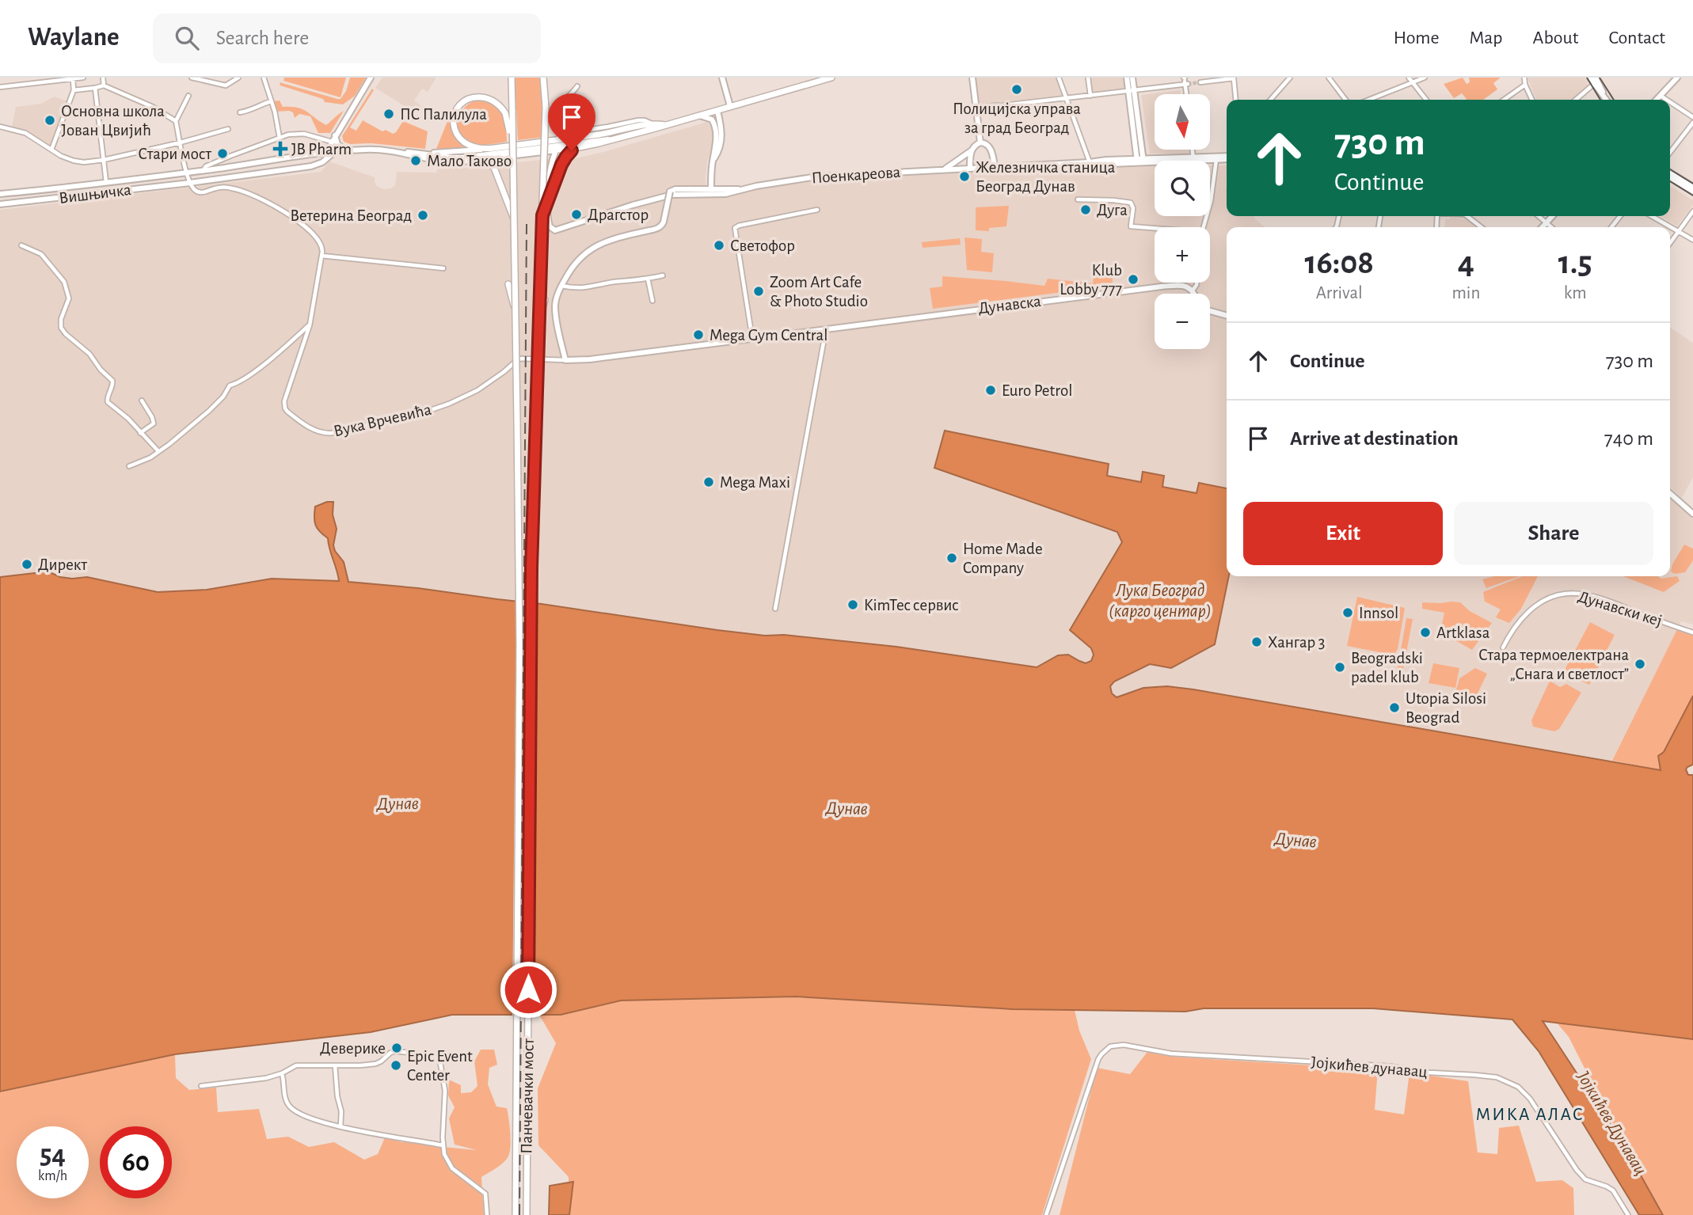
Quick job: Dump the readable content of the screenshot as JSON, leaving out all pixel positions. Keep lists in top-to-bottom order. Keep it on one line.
{"streets":{"main road":["Поенкареова","Вишњичка","Дунавска","Панчевачки мост"],"street":["Вука Врчевића","Дунавски кеј","Јојкићев дунавац"]},"crossings":[["Дунавска","Вука Врчевића"]],"districts":["МИКА АЛАС"],"water":["Лука Београд (карго центар)","Дунав","Јојкићев Дунавац"],"places":{"other":["Полицијска управа за град Београд","ПС Палилула","Основна школа Јован Цвијић","Стари мост","Мало Таково","Железничка станица Београд Дунав","Дуга","Драгстор","Ветерина Београд","Светофор","Klub Lobby 777","Zoom Art Cafe & Photo Studio","Mega Gym Central","Euro Petrol","Mega Maxi","Home Made Company","Директ","KimTec сервис","Innsol","Artklasa","Хангар 3","Стара термоелектрана „Снага и светлост”","Beogradski padel klub","Utopia Silosi Beograd","Деверике","Epic Event Center"],"health":["JB Pharm"]},"north":"bottom","page":{"header":"Waylane","search":"Search here","nav":["Home","Map","About","Contact"],"map_buttons":["+","−"],"turn":["730 m","Continue"],"eta":["16:08","Arrival","4","min","1.5","km"],"list":[{"name":"Continue","value":"730 m"},{"name":"Arrive at destination","value":"740 m"}],"buttons":["Exit","Share"],"speed":"54 km/h","limit":"60"}}
